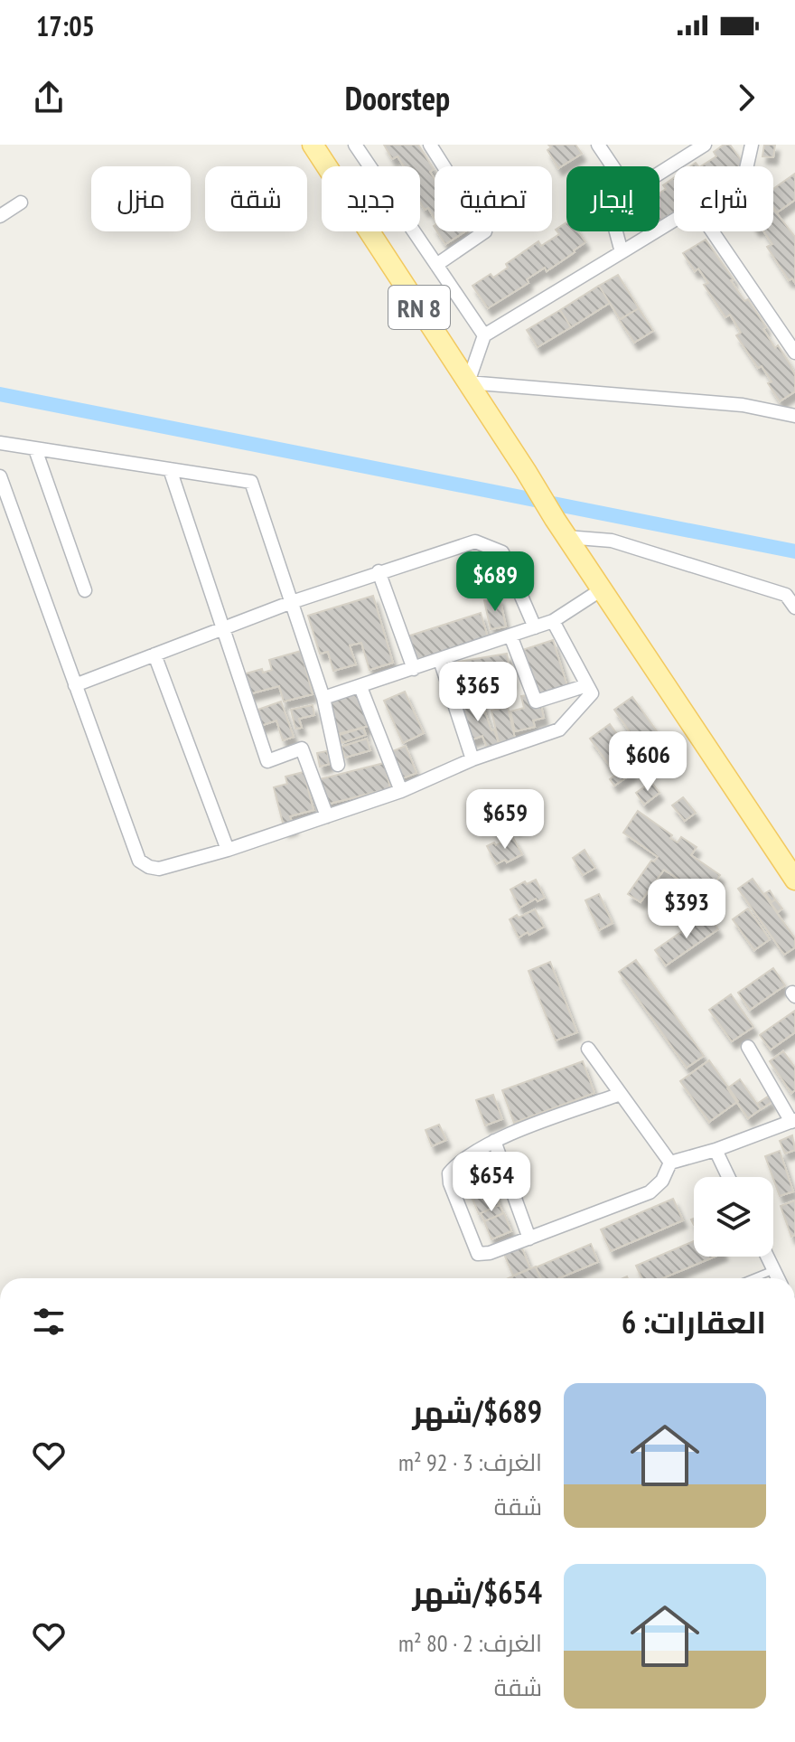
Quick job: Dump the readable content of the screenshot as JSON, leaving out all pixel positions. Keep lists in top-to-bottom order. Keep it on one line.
{"streets":{"main road":["RN 8"]},"page":{"status":"17:05","header":"Doorstep","chip":["شراء","إيجار","تصفية","جديد","شقة","منزل"],"price":["$689","$365","$606","$659","$393","$654"],"heading":"العقارات: 6","list":[{"name":"$689/شهر","note":"الغرف: 3 · 92 m² · شقة"},{"name":"$654/شهر","note":"الغرف: 2 · 80 m² · شقة"}]}}
